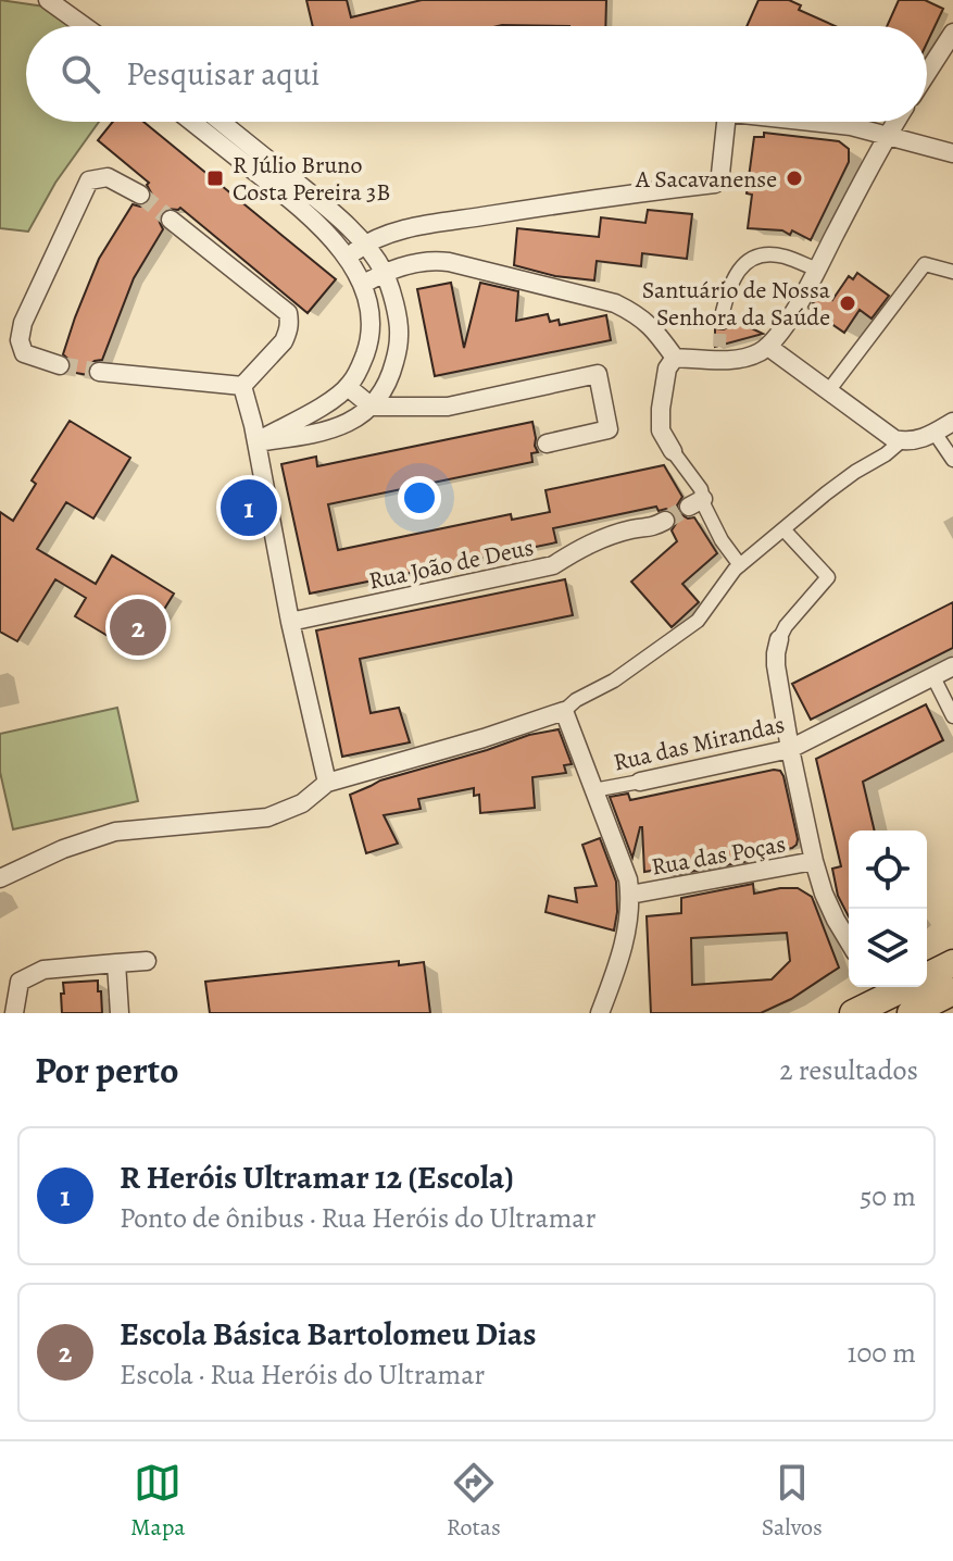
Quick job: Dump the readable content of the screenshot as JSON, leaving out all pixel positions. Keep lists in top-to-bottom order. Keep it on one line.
{"streets":{"street":["Rua João de Deus","Rua das Mirandas","Rua das Poças"]},"places":{"transit":["R Júlio Bruno Costa Pereira 3B"],"other":["A Sacavanense","Santuário de Nossa Senhora da Saúde"]},"page":{"search":"Pesquisar aqui","pins":["1","2"],"heading":["Por perto","2 resultados"],"list":[{"mark":"1","name":"R Heróis Ultramar 12 (Escola)","note":"Ponto de ônibus · Rua Heróis do Ultramar","value":"50 m"},{"mark":"2","name":"Escola Básica Bartolomeu Dias","note":"Escola · Rua Heróis do Ultramar","value":"100 m"}],"nav":["Mapa","Rotas","Salvos"]}}
